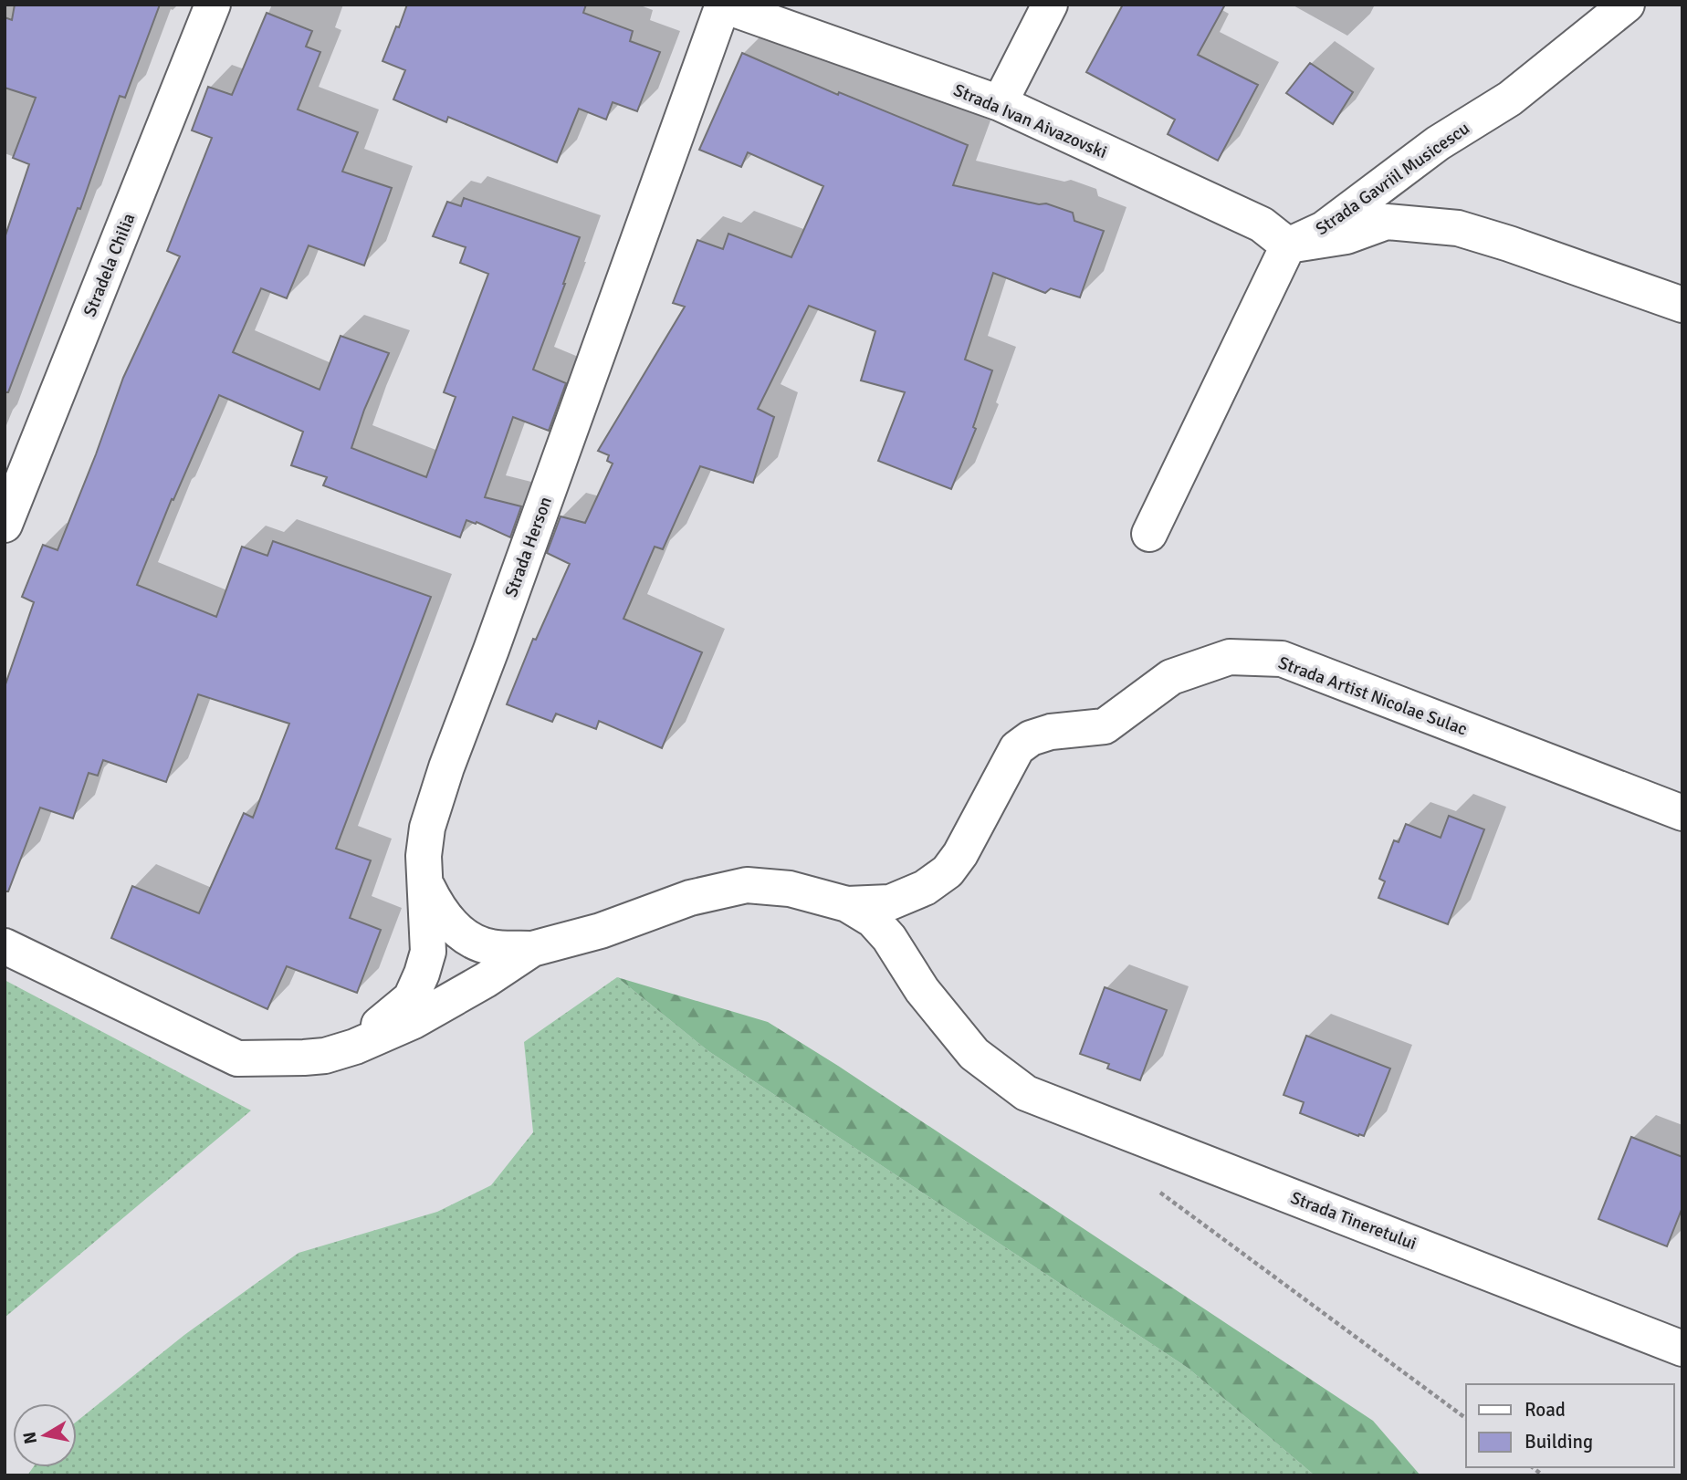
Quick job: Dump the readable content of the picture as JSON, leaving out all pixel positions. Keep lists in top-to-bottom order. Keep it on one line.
{"streets":{"street":["Strada Ivan Aivazovski","Strada Gavriil Musicescu","Stradela Chilia","Strada Herson","Strada Artist Nicolae Sulac","Strada Tineretului"]},"crossings":[["Strada Ivan Aivazovski","Strada Gavriil Musicescu"],["Strada Ivan Aivazovski","Strada Herson"],["Strada Artist Nicolae Sulac","Strada Tineretului"]],"legend":["Road","Building"],"north":"left"}
